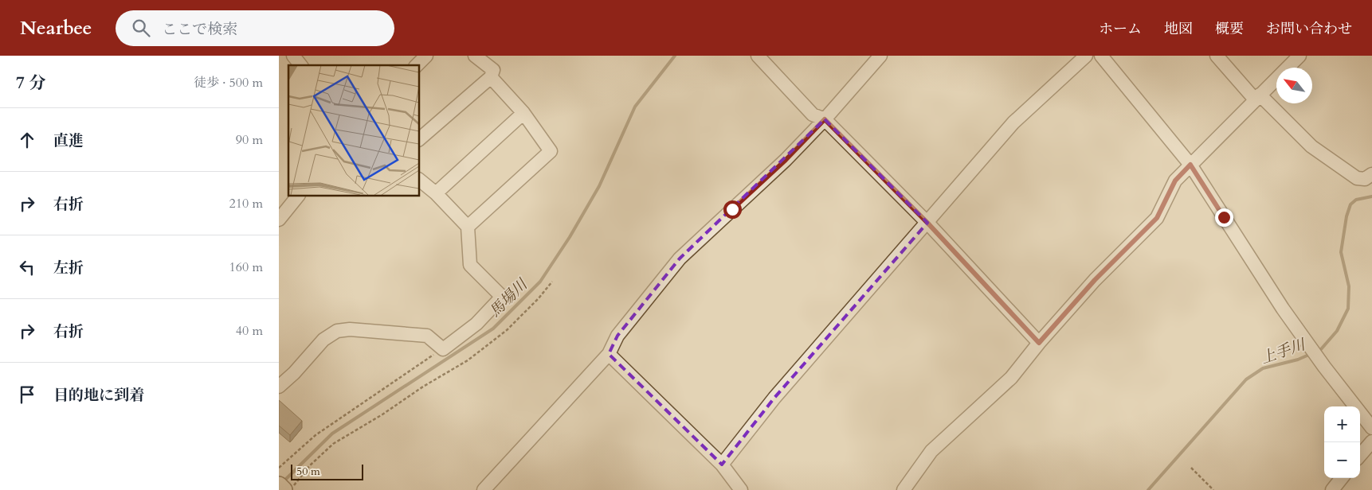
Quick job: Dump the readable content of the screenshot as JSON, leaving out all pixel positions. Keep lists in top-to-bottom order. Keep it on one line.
{"water":["馬場川","上手川"],"scale_bar":"50 m","north":"top left","page":{"header":"Nearbee","search":"ここで検索","nav":["ホーム","地図","概要","お問い合わせ"],"heading":["7 分","徒歩 · 500 m"],"list":[["直進","90 m"],["右折","210 m"],["左折","160 m"],["右折","40 m"],"目的地に到着"],"map_buttons":["+","−"],"scale":"50 m"}}
